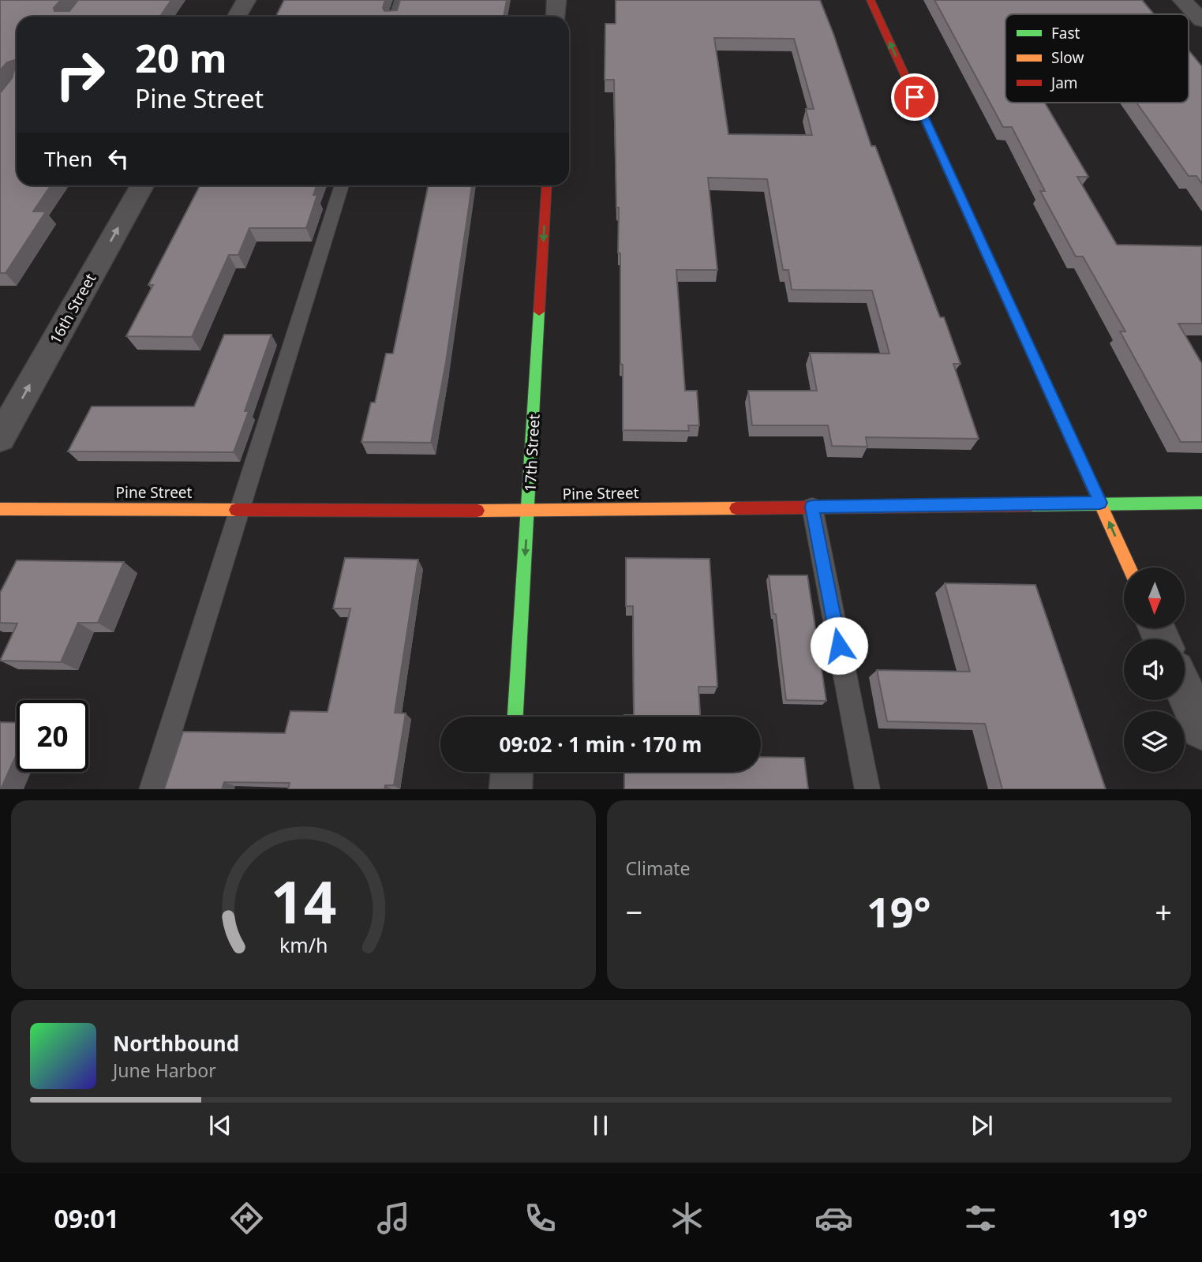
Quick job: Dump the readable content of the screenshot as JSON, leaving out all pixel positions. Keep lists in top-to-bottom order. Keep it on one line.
{"streets":{"street":["16th Street","17th Street","Pine Street"]},"crossings":[["17th Street","Pine Street"]],"one_way":["16th Street","17th Street"],"legend":["Fast","Slow","Jam"],"north":"bottom","page":{"turn":["20 m","Pine Street"],"then":"Then","limit":"20","trip":"09:02 · 1 min · 170 m","tile":"Climate","heat":["−","19°","+"],"song":["Northbound","June Harbor"],"tabs":["09:01","19°"],"gauge":["14","km/h"]}}
